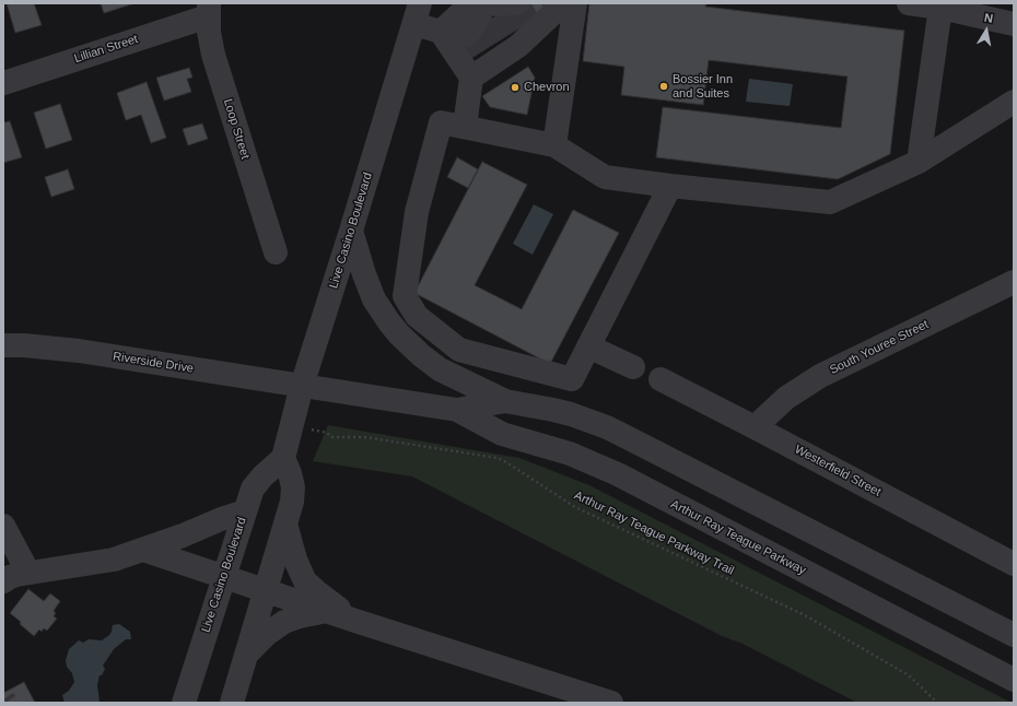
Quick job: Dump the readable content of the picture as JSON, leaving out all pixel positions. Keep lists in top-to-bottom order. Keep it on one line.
{"streets":{"street":["Lillian Street","Loop Street","Live Casino Boulevard","South Youree Street","Riverside Drive","Westerfield Street","Arthur Ray Teague Parkway"],"path":["Arthur Ray Teague Parkway Trail"]},"crossings":[["Lillian Street","Loop Street"],["Live Casino Boulevard","Riverside Drive"],["Live Casino Boulevard","Arthur Ray Teague Parkway Trail"],["Live Casino Boulevard","Arthur Ray Teague Parkway"],["South Youree Street","Westerfield Street"],["Riverside Drive","Arthur Ray Teague Parkway"]],"places":["Bossier Inn and Suites","Chevron"],"north":"top"}
